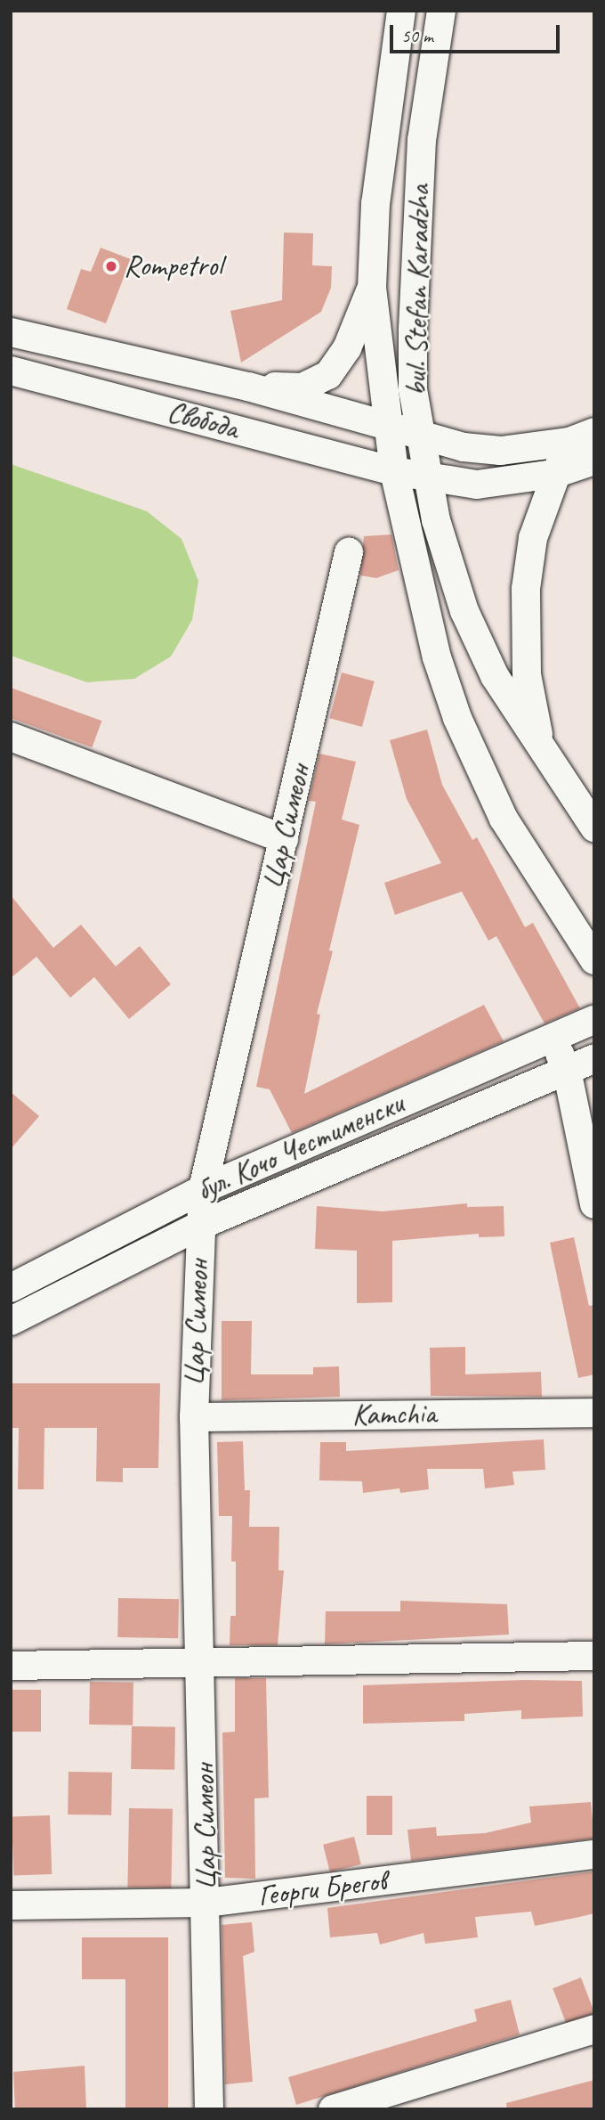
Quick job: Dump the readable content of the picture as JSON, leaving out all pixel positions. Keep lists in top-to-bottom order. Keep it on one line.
{"streets":{"street":["bul. Stefan Karadzha","Свобода","Цар Симеон","бул. Кочо Честименски","Kamchia","Георги Брегов"]},"crossings":[["bul. Stefan Karadzha","Свобода"],["Цар Симеон","бул. Кочо Честименски"],["Цар Симеон","Kamchia"],["Цар Симеон","Георги Брегов"]],"places":["Rompetrol"],"scale_bar":"50 m"}
